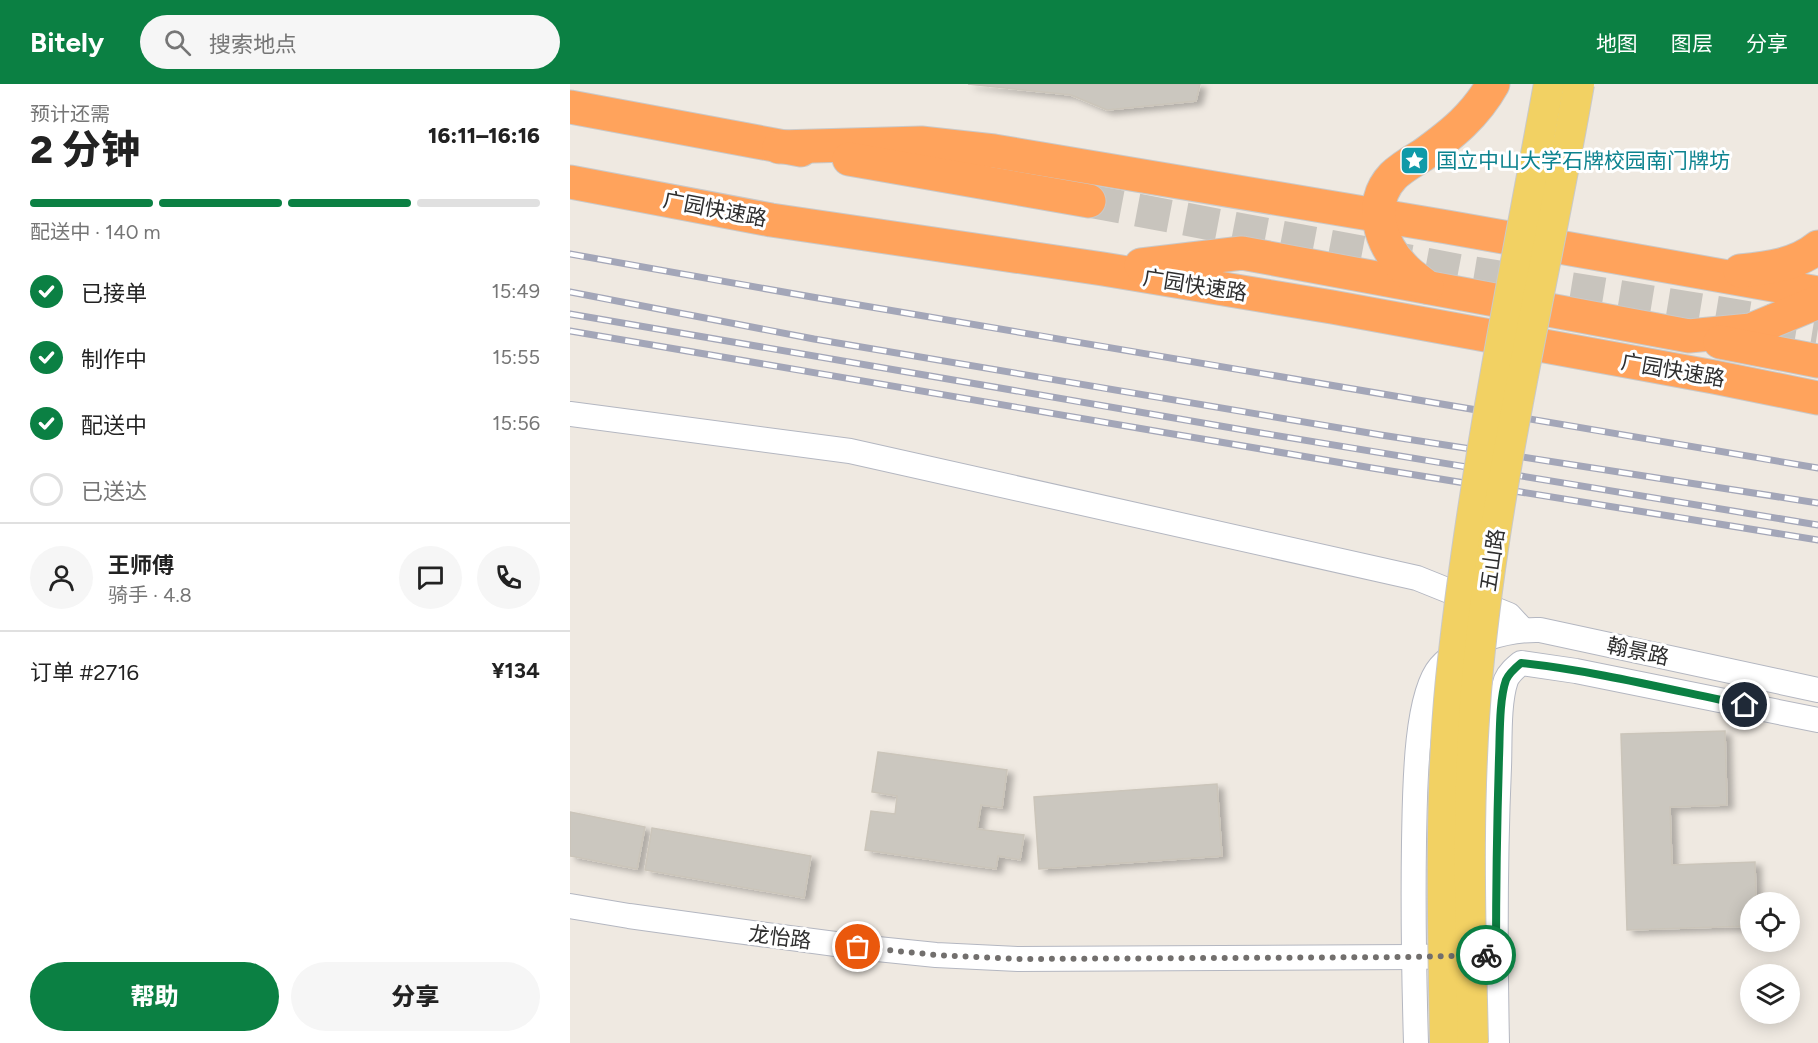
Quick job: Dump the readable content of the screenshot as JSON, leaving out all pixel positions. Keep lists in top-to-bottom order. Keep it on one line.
{"streets":{"highway":["广园快速路"],"main road":["五山路"],"street":["翰景路","龙怡路"]},"crossings":[["翰景路","龙怡路"]],"places":{"place":["国立中山大学石牌校园南门牌坊"]},"page":{"header":"Bitely","search":"搜索地点","nav":["地图","图层","分享"],"heading":["2 分钟","预计还需","16:11–16:16"],"panel":["王师傅","骑手 · 4.8","订单 #2716","¥134"],"bar":"配送中 · 140 m","list":[["已接单","15:49"],["制作中","15:55"],["配送中","15:56"],"已送达"],"buttons":["帮助","分享"]}}
